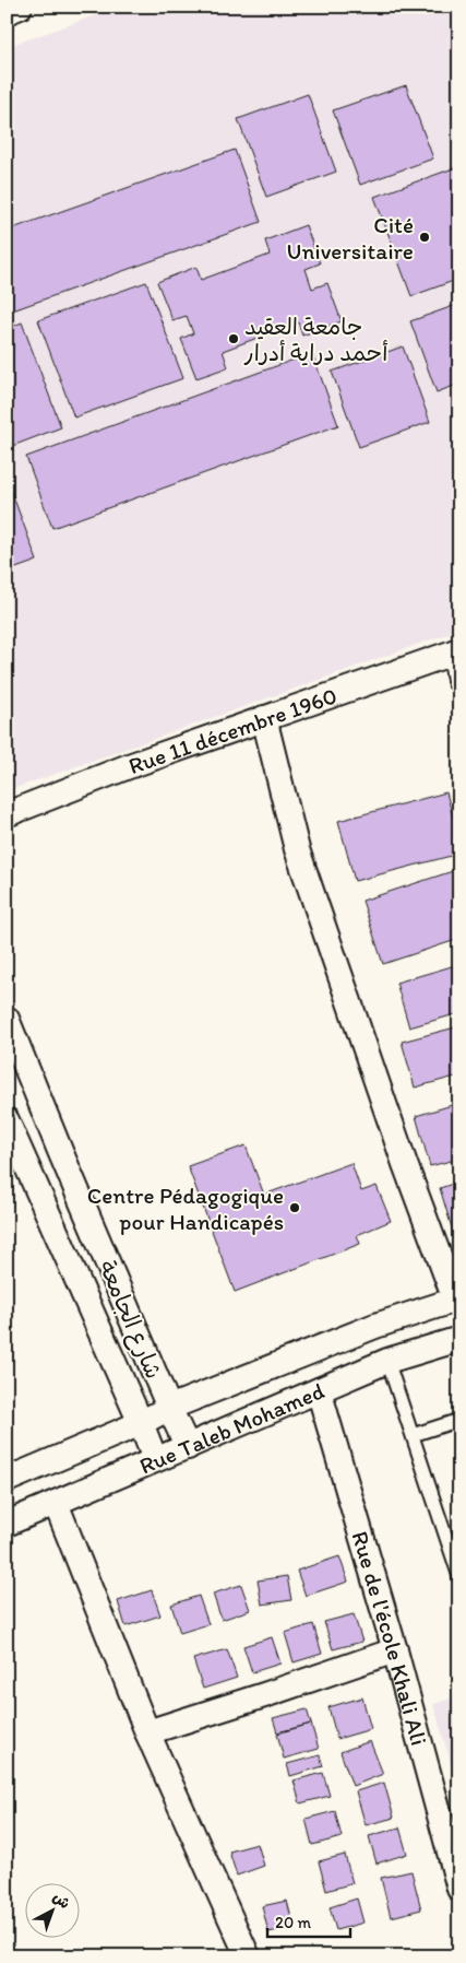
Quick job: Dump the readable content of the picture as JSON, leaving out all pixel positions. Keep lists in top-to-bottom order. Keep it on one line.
{"streets":{"street":["Rue 11 décembre 1960","شارع الجامعة","Rue Taleb Mohamed","Rue de l'école Khali Ali"]},"crossings":[["شارع الجامعة","Rue Taleb Mohamed"],["Rue Taleb Mohamed","Rue de l'école Khali Ali"]],"places":["Cité Universitaire","جامعة العقيد أحمد دراية أدرار","Centre Pédagogique pour Handicapés"],"scale_bar":"20 m","north":"top right"}
